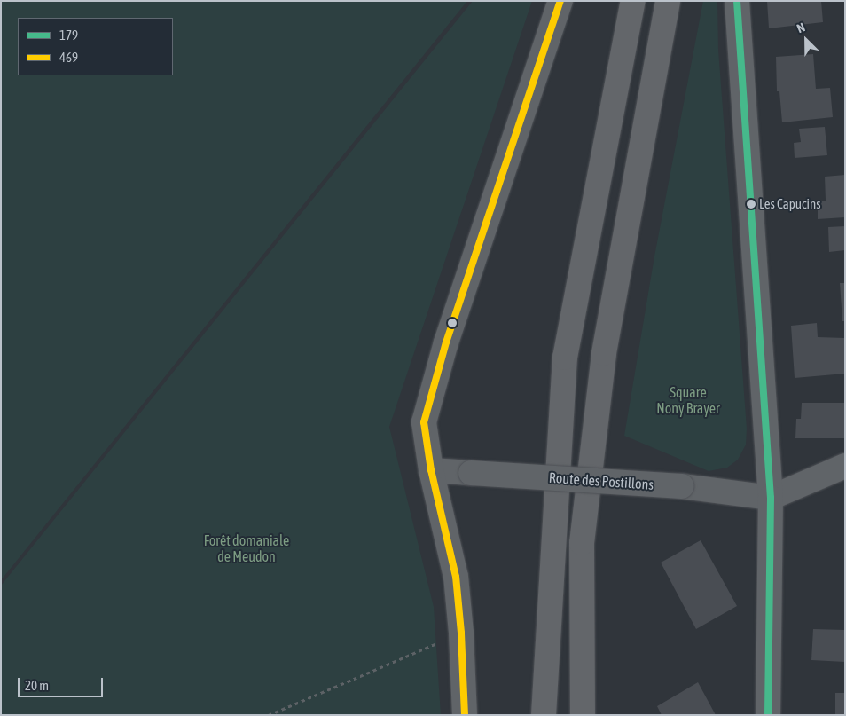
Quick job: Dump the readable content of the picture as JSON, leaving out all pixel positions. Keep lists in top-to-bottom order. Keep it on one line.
{"streets":{"street":["Route des Postillons"]},"parks":["Square Nony Brayer","Forêt domaniale de Meudon"],"places":["Les Capucins"],"lines":["transit line 179","transit line 469"],"legend":["179","469"],"scale_bar":"20 m","north":"top left"}
